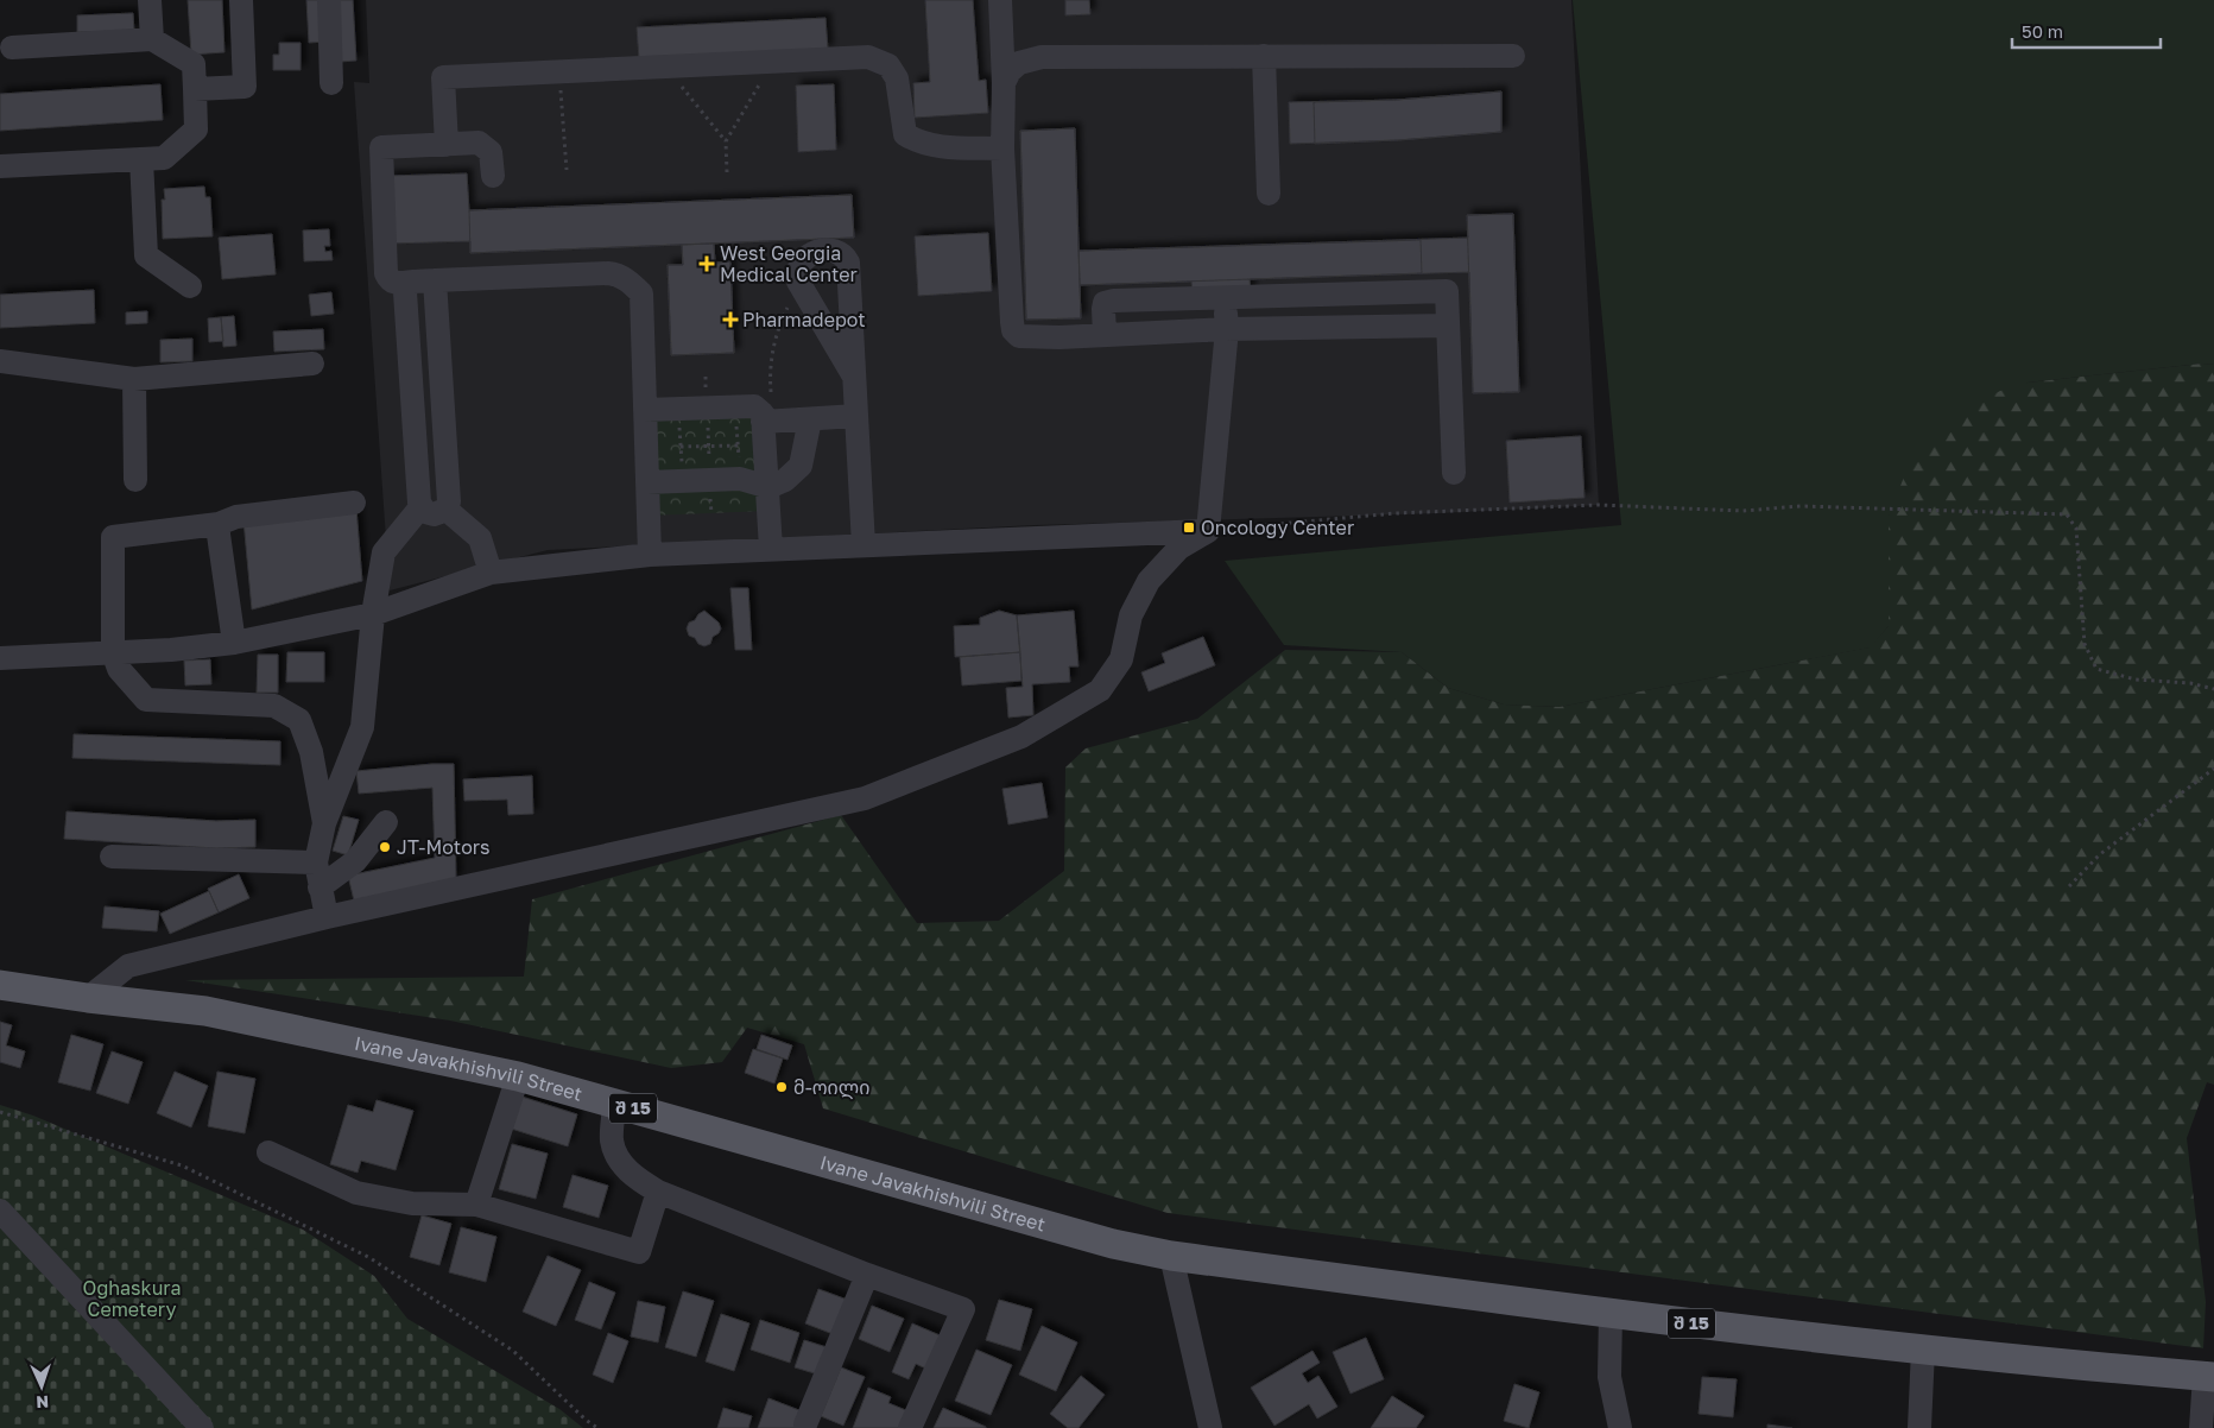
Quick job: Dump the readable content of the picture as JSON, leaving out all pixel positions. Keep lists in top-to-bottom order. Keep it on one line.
{"streets":{"main road":["Ivane Javakhishvili Street","შ 15"]},"crossings":[["Ivane Javakhishvili Street","შ 15"]],"parks":["Oghaskura Cemetery"],"places":{"health":["West Georgia Medical Center","Pharmadepot"],"transit":["Oncology Center"],"other":["JT-Motors","მ-ოილი"]},"scale_bar":"50 m","north":"bottom"}
